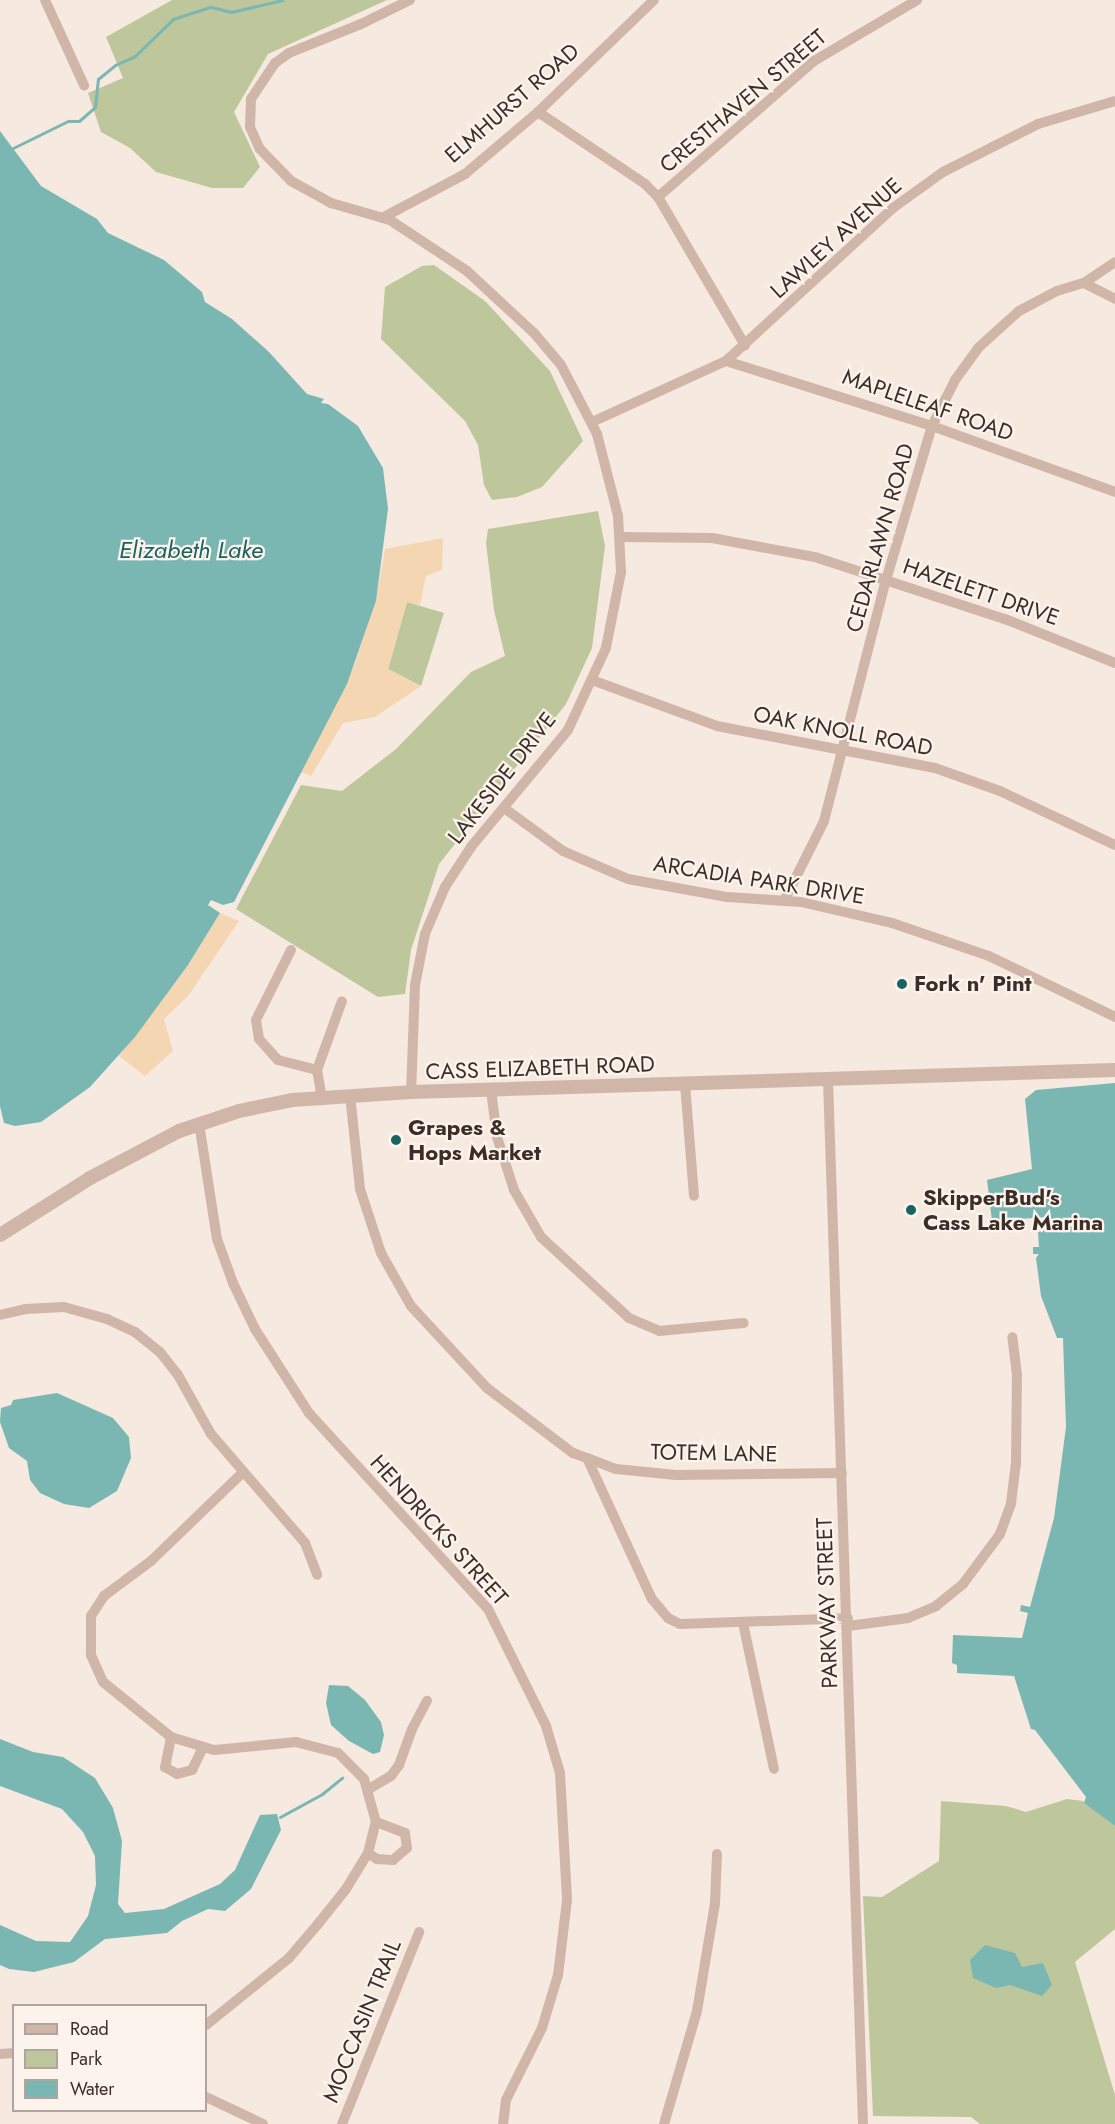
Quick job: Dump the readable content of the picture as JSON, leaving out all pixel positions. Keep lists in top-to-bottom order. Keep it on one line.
{"streets":{"street":["CRESTHAVEN STREET","ELMHURST ROAD","LAWLEY AVENUE","MAPLELEAF ROAD","CEDARLAWN ROAD","HAZELETT DRIVE","OAK KNOLL ROAD","LAKESIDE DRIVE","ARCADIA PARK DRIVE","CASS ELIZABETH ROAD","TOTEM LANE","HENDRICKS STREET","PARKWAY STREET","MOCCASIN TRAIL"]},"crossings":[["ELMHURST ROAD","LAKESIDE DRIVE"],["LAWLEY AVENUE","MAPLELEAF ROAD"],["LAWLEY AVENUE","LAKESIDE DRIVE"],["MAPLELEAF ROAD","CEDARLAWN ROAD"],["CEDARLAWN ROAD","HAZELETT DRIVE"],["CEDARLAWN ROAD","OAK KNOLL ROAD"],["CEDARLAWN ROAD","ARCADIA PARK DRIVE"],["HAZELETT DRIVE","LAKESIDE DRIVE"],["OAK KNOLL ROAD","LAKESIDE DRIVE"],["LAKESIDE DRIVE","ARCADIA PARK DRIVE"],["LAKESIDE DRIVE","CASS ELIZABETH ROAD"],["CASS ELIZABETH ROAD","TOTEM LANE"],["CASS ELIZABETH ROAD","HENDRICKS STREET"],["CASS ELIZABETH ROAD","PARKWAY STREET"],["TOTEM LANE","PARKWAY STREET"]],"water":["Elizabeth Lake"],"places":["Fork n' Pint","Grapes & Hops Market","SkipperBud's Cass Lake Marina"],"legend":["Road","Park","Water"]}
